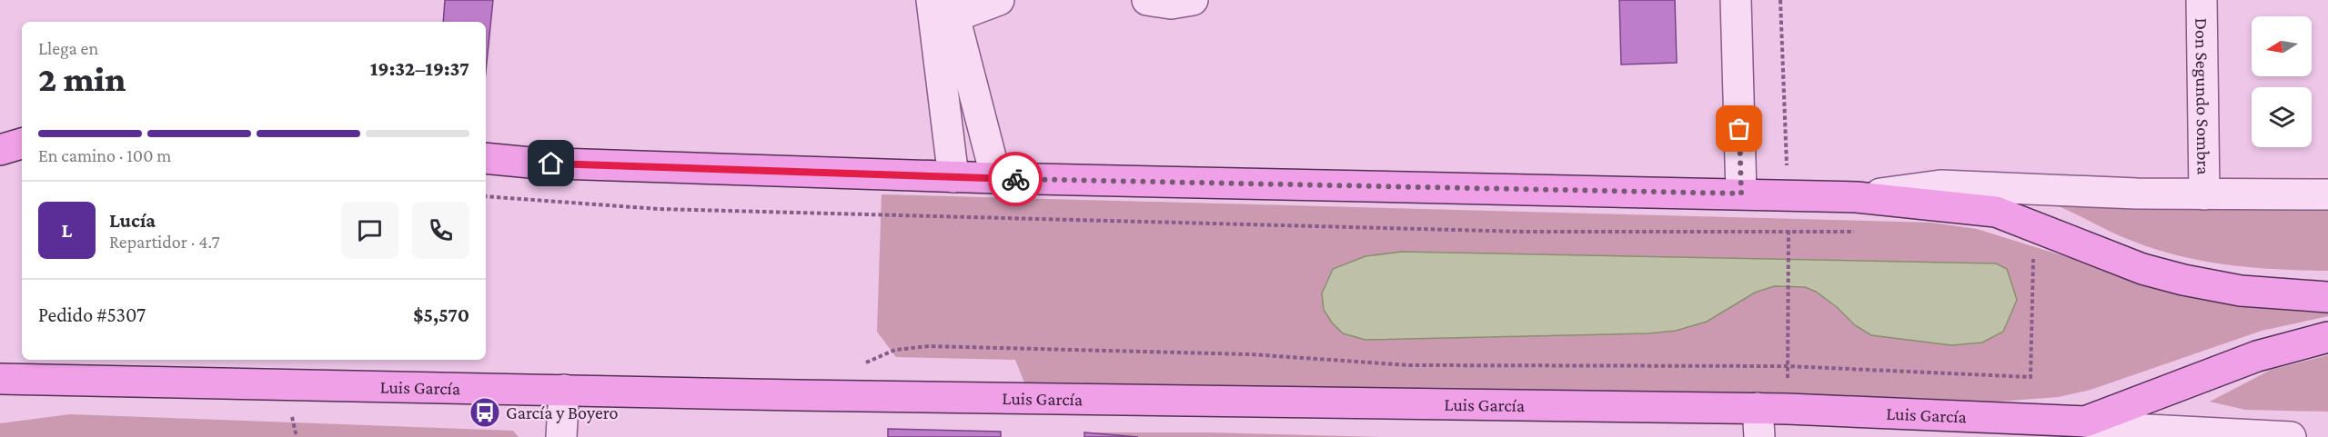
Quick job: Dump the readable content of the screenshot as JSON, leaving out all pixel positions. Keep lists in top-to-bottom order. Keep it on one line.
{"streets":{"main road":["Luis García"],"street":["Don Segundo Sombra"]},"places":{"bus stop":["García y Boyero"]},"north":"left","page":{"heading":["2 min","Llega en","19:32–19:37"],"panel":["Lucía","Repartidor · 4.7","Pedido #5307","$5,570"],"bar":"En camino · 100 m","round":"L"}}
